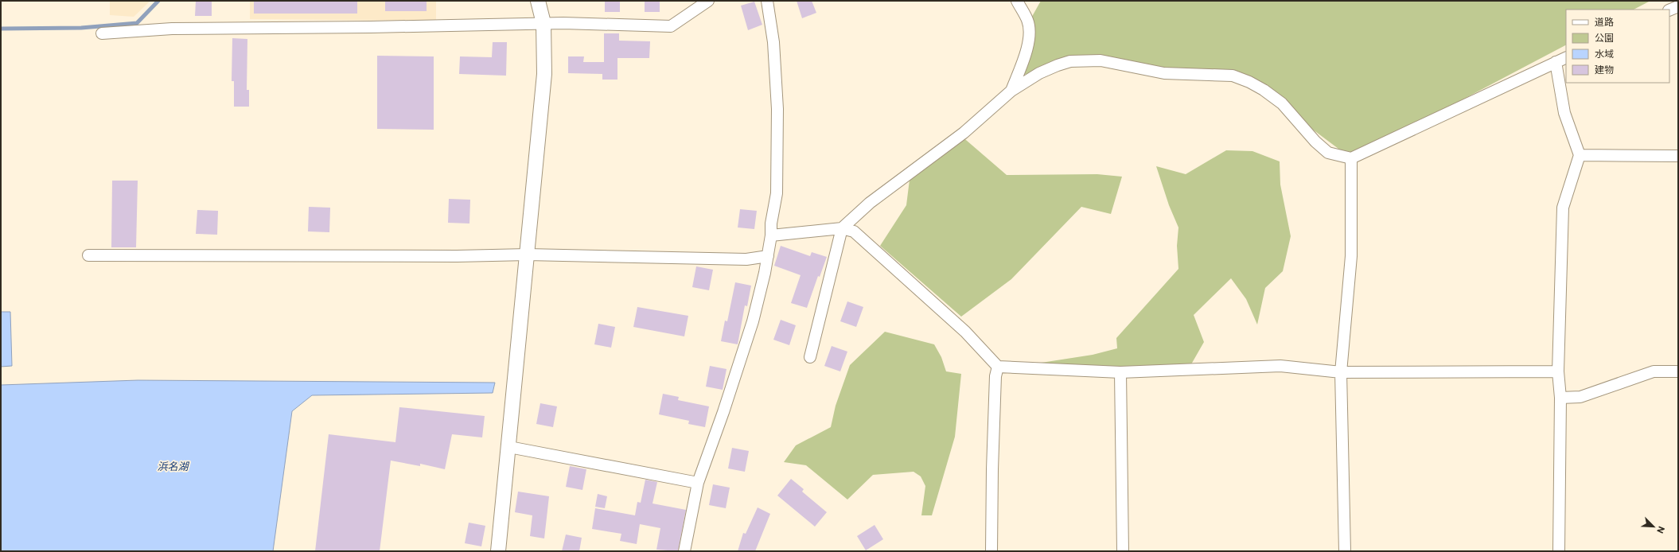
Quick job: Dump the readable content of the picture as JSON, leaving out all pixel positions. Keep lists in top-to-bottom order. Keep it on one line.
{"water":["浜名湖"],"legend":["道路","公園","水域","建物"],"north":"bottom right"}
